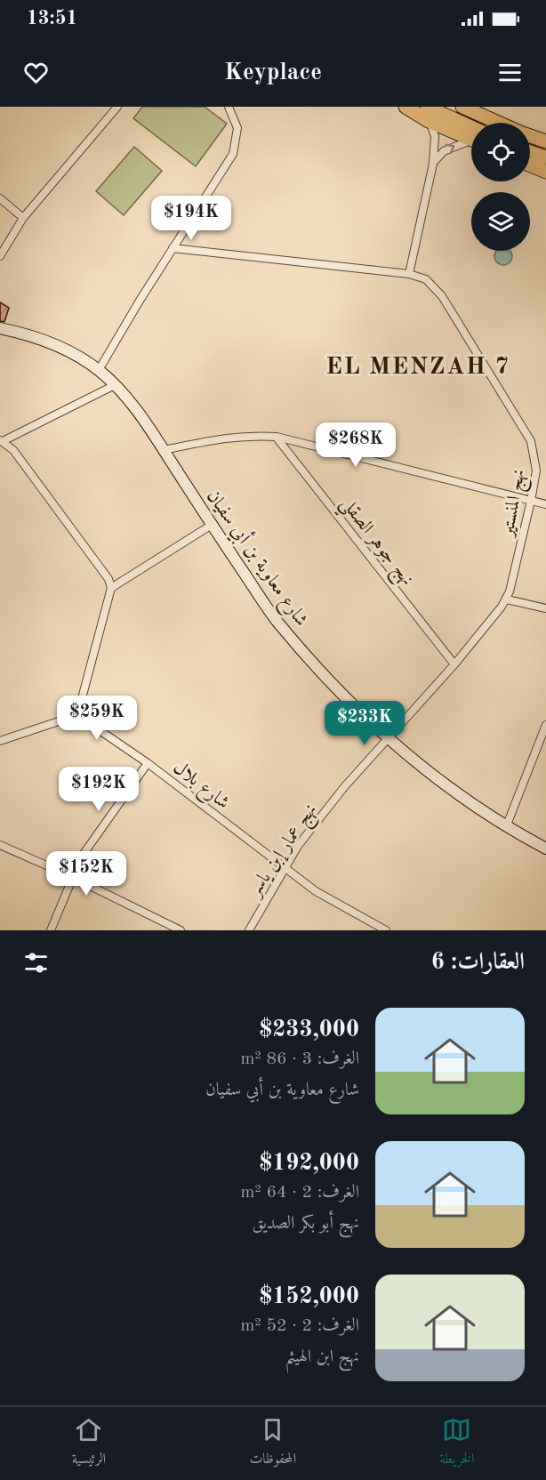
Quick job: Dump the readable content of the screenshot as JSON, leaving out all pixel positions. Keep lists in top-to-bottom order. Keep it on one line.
{"streets":{"main road":["شارع معاوية بن أبي سفيان"],"street":["نهج المنستير","نهج جوهر الصقلي","شارع بلال","نهج عمار إبن ياسر"]},"crossings":[["نهج المنستير","نهج جوهر الصقلي"],["نهج المنستير","شارع معاوية بن أبي سفيان"],["نهج المنستير","نهج عمار إبن ياسر"],["شارع معاوية بن أبي سفيان","نهج عمار إبن ياسر"],["شارع بلال","نهج عمار إبن ياسر"]],"districts":["EL MENZAH 7"],"page":{"status":"13:51","header":"Keyplace","price":["$194K","$268K","$259K","$233K","$192K","$152K"],"heading":"العقارات: 6","list":[{"name":"$233,000","note":"الغرف: 3 · 86 m² · شارع معاوية بن أبي سفيان"},{"name":"$192,000","note":"الغرف: 2 · 64 m² · نهج أبو بكر الصديق"},{"name":"$152,000","note":"الغرف: 2 · 52 m² · نهج ابن الهيثم"}],"tabs":["الخريطة","المحفوظات","الرئيسية"]}}
